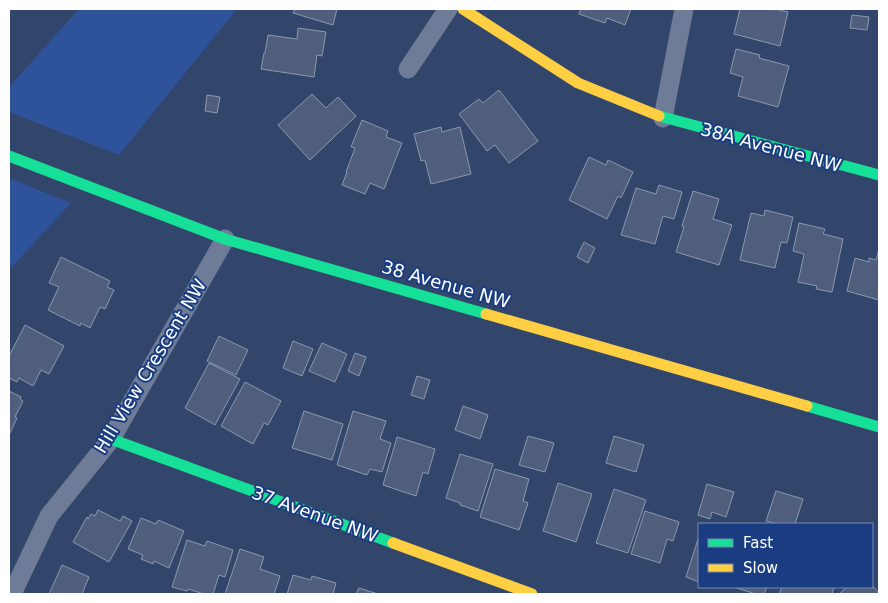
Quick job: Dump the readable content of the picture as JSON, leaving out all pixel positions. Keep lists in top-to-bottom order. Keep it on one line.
{"streets":{"street":["38A Avenue NW","38 Avenue NW","Hill View Crescent NW","37 Avenue NW"]},"crossings":[["38 Avenue NW","Hill View Crescent NW"],["Hill View Crescent NW","37 Avenue NW"]],"legend":["Fast","Slow"]}
